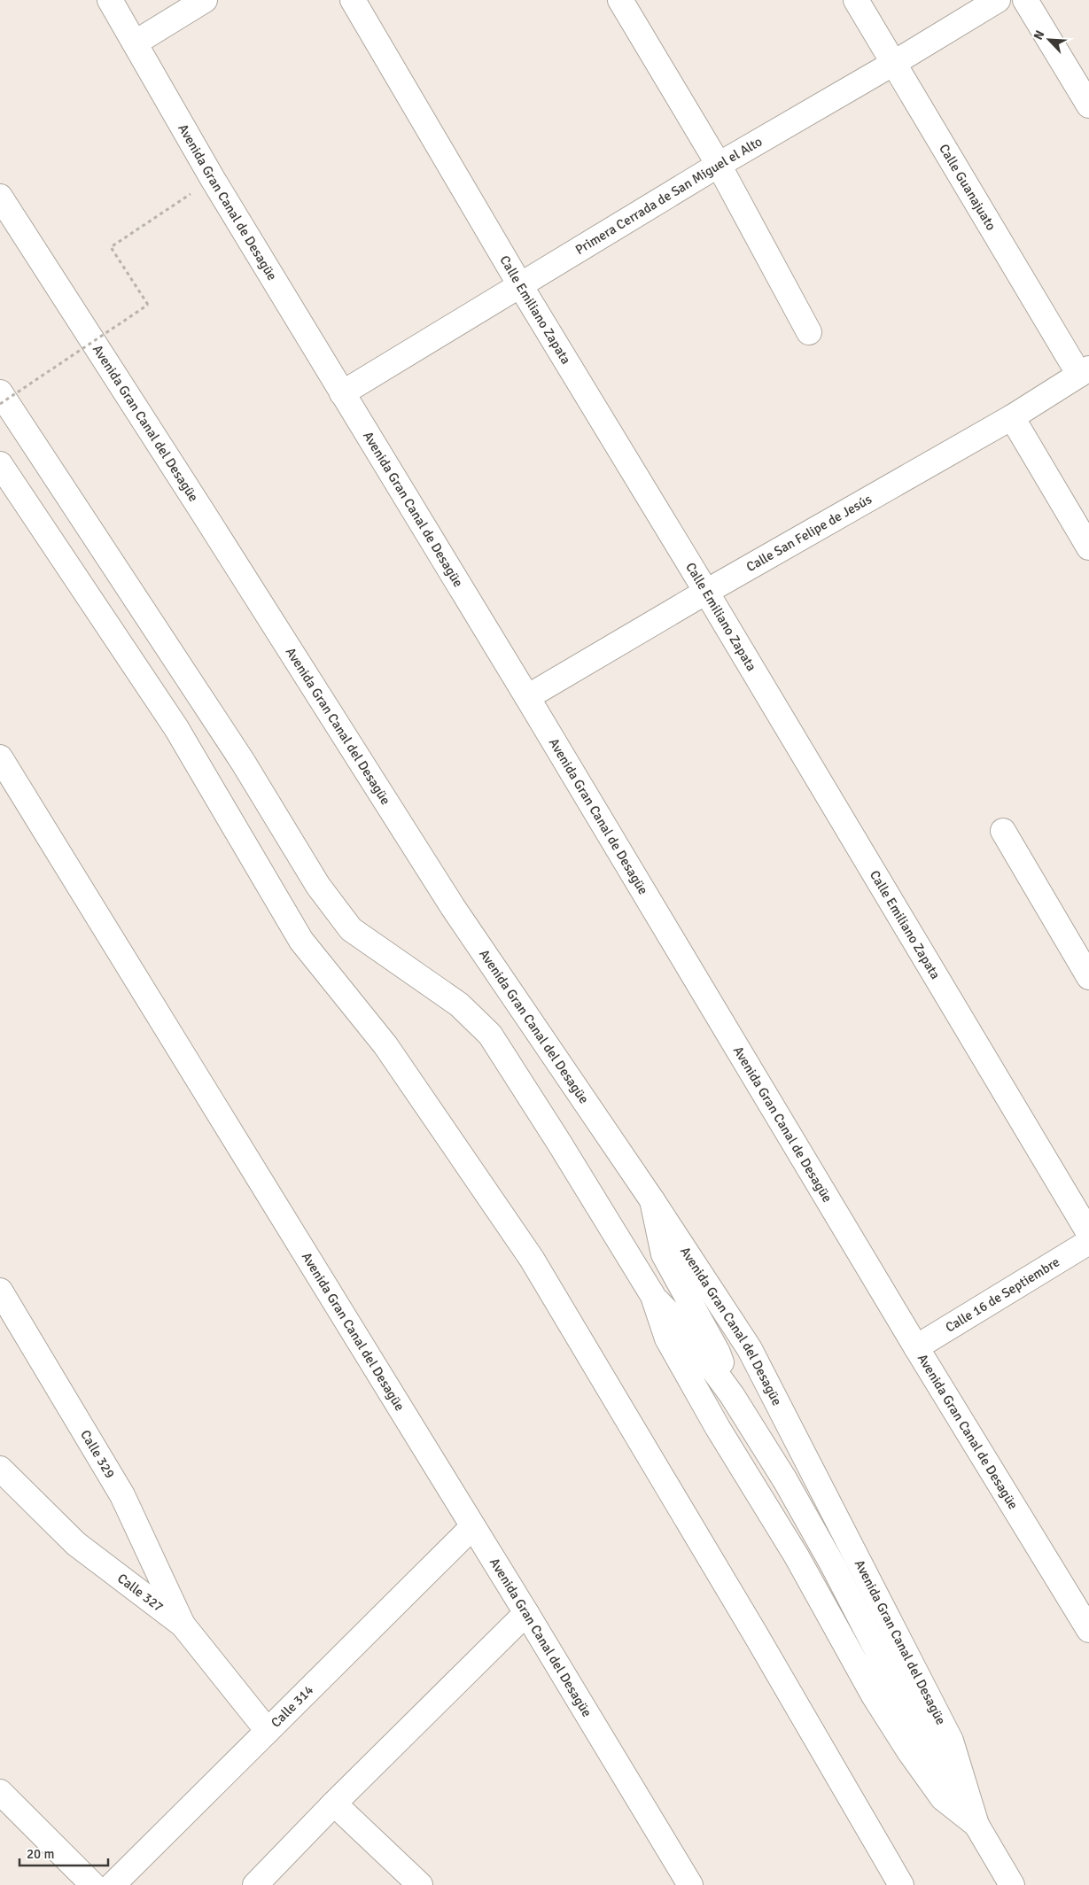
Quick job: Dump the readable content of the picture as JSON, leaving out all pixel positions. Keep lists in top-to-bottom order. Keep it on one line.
{"streets":{"main road":["Calle Guanajuato","Primera Cerrada de San Miguel el Alto","Avenida Gran Canal de Desagüe","Calle Emiliano Zapata","Avenida Gran Canal del Desagüe","Calle San Felipe de Jesús","Calle 16 de Septiembre","Calle 329","Calle 327","Calle 314"]},"crossings":[["Calle Guanajuato","Primera Cerrada de San Miguel el Alto"],["Calle Guanajuato","Calle San Felipe de Jesús"],["Primera Cerrada de San Miguel el Alto","Avenida Gran Canal de Desagüe"],["Primera Cerrada de San Miguel el Alto","Calle Emiliano Zapata"],["Avenida Gran Canal de Desagüe","Calle San Felipe de Jesús"],["Avenida Gran Canal de Desagüe","Calle 16 de Septiembre"],["Calle Emiliano Zapata","Calle San Felipe de Jesús"],["Avenida Gran Canal del Desagüe","Calle 314"],["Calle 329","Calle 327"],["Calle 327","Calle 314"]],"scale_bar":"20 m","north":"top left"}
